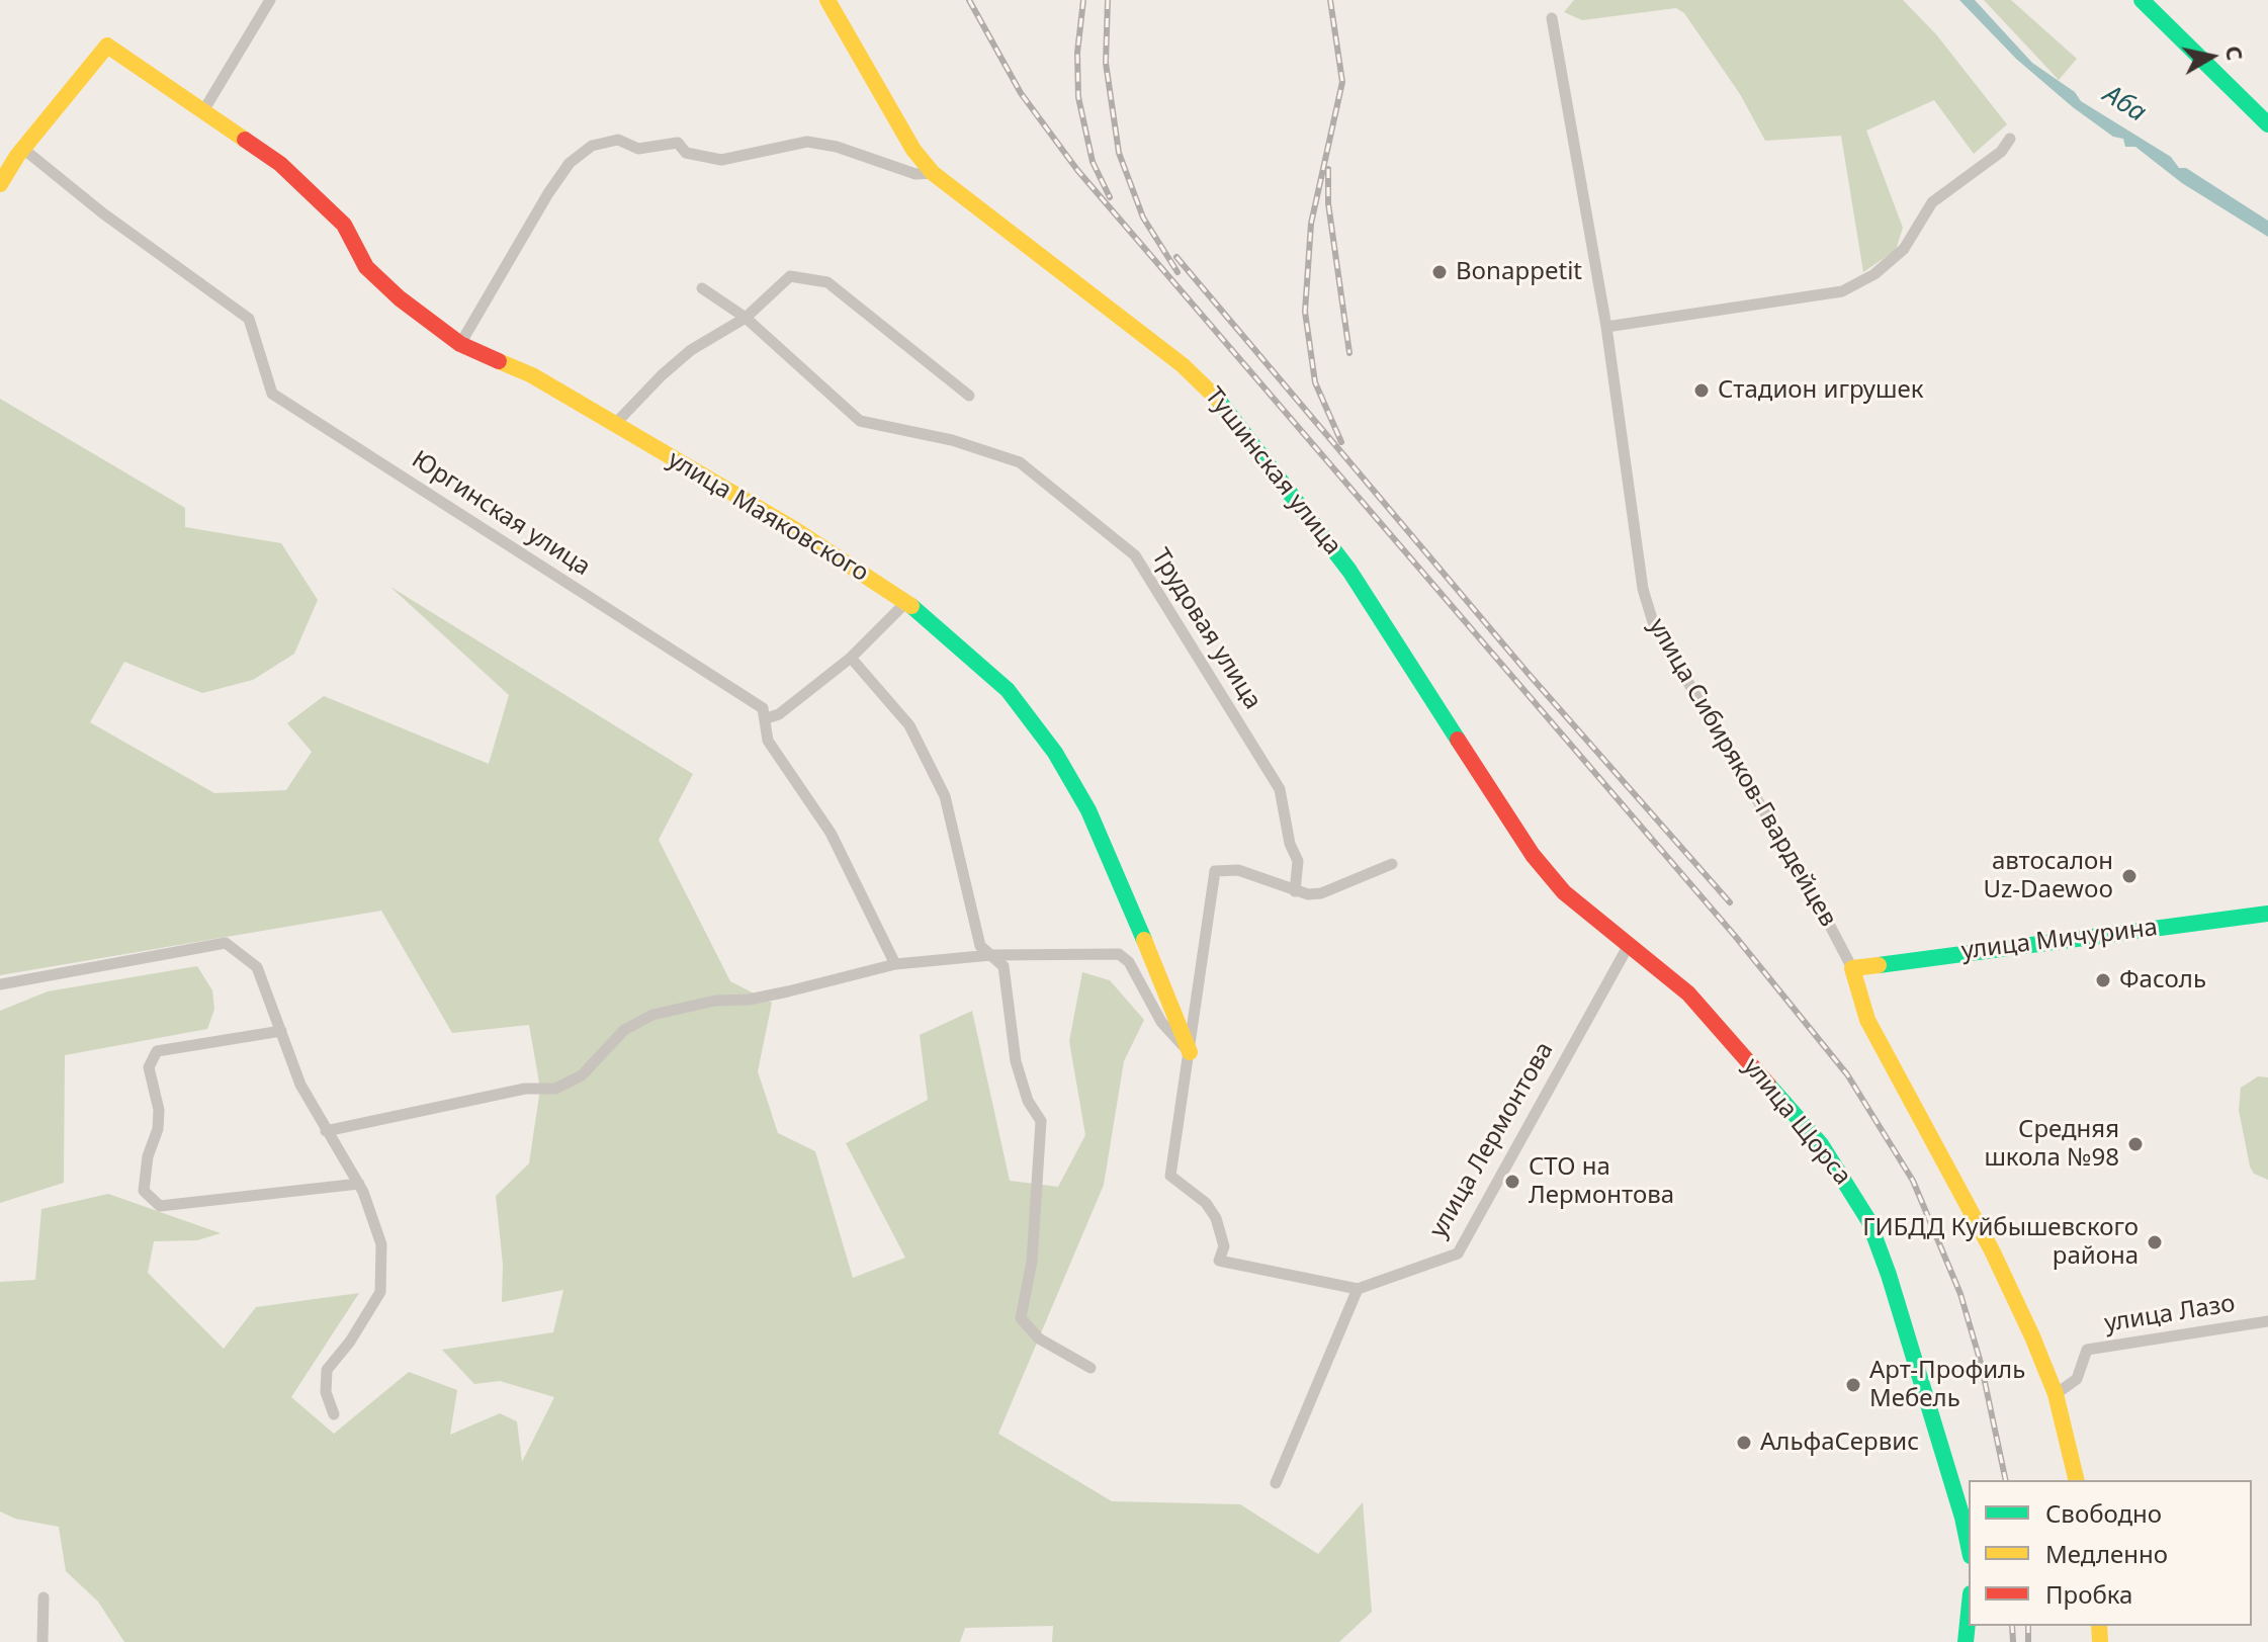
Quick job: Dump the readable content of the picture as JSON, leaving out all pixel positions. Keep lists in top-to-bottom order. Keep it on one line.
{"streets":{"street":["Тушинская улица","Юргинская улица","улица Маяковского","Трудовая улица","улица Сибиряков-Гвардейцев","улица Мичурина","улица Щорса","улица Лермонтова","улица Лазо"]},"crossings":[["Тушинская улица","улица Щорса"],["Юргинская улица","улица Маяковского"],["улица Сибиряков-Гвардейцев","улица Мичурина"],["улица Сибиряков-Гвардейцев","улица Лазо"],["улица Щорса","улица Лермонтова"]],"water":["Аба"],"places":["Bonappetit","Стадион игрушек","автосалон Uz-Daewoo","Фасоль","Средняя школа №98","СТО на Лермонтова","ГИБДД Куйбышевского района","Арт-Профиль Мебель","АльфаСервис"],"legend":["Свободно","Медленно","Пробка"],"north":"right"}
